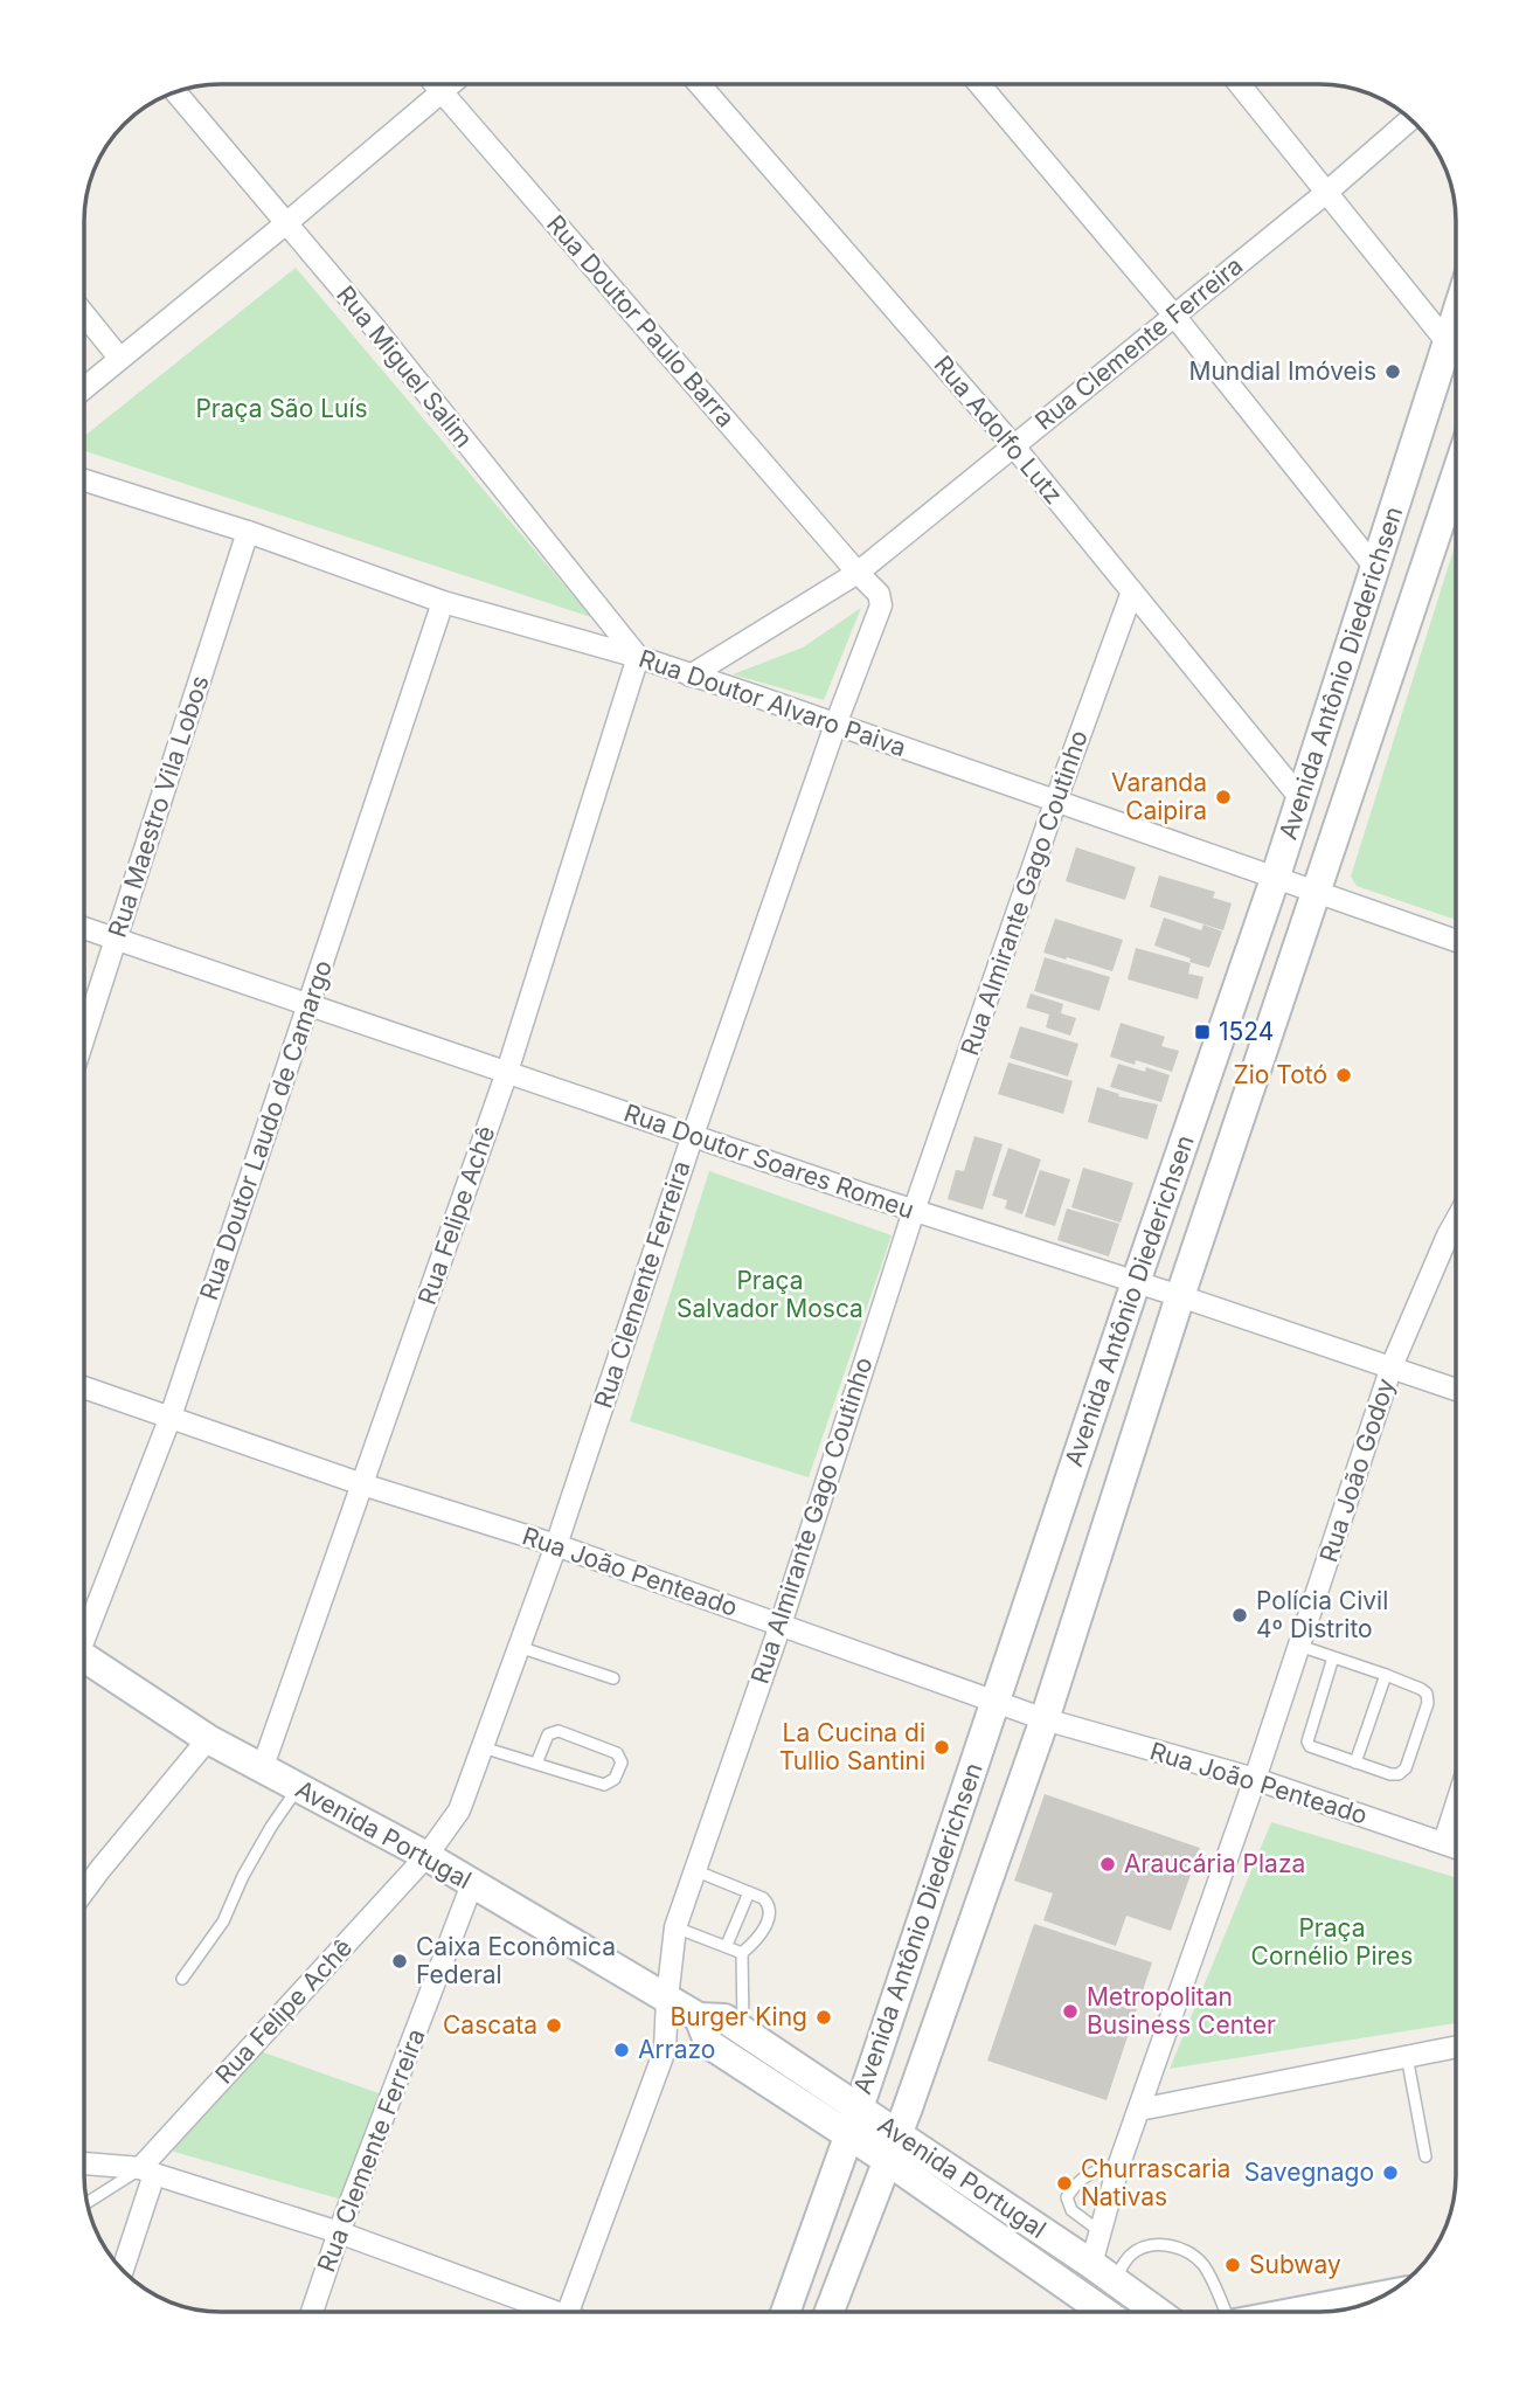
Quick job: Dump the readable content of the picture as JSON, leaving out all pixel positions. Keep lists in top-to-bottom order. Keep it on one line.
{"streets":{"main road":["Avenida Antônio Diederichsen","Avenida Portugal"],"street":["Rua Doutor Paulo Barra","Rua Clemente Ferreira","Rua Miguel Salim","Rua Adolfo Lutz","Rua Doutor Alvaro Paiva","Rua Maestro Vila Lobos","Rua Almirante Gago Coutinho","Rua Doutor Laudo de Camargo","Rua Doutor Soares Romeu","Rua Felipe Achê","Rua João Godoy","Rua João Penteado"]},"crossings":[["Rua Doutor Paulo Barra","Rua Clemente Ferreira"],["Rua Clemente Ferreira","Rua Adolfo Lutz"],["Rua Clemente Ferreira","Rua Doutor Alvaro Paiva"],["Rua Clemente Ferreira","Rua Doutor Soares Romeu"],["Rua Clemente Ferreira","Rua Felipe Achê"],["Rua Clemente Ferreira","Rua João Penteado"],["Rua Clemente Ferreira","Avenida Portugal"],["Rua Miguel Salim","Rua Doutor Alvaro Paiva"],["Rua Miguel Salim","Rua Felipe Achê"],["Rua Adolfo Lutz","Avenida Antônio Diederichsen"],["Rua Adolfo Lutz","Rua Almirante Gago Coutinho"],["Avenida Antônio Diederichsen","Rua Doutor Alvaro Paiva"],["Avenida Antônio Diederichsen","Rua Doutor Soares Romeu"],["Avenida Antônio Diederichsen","Rua João Penteado"],["Avenida Antônio Diederichsen","Avenida Portugal"],["Rua Doutor Alvaro Paiva","Rua Maestro Vila Lobos"],["Rua Doutor Alvaro Paiva","Rua Almirante Gago Coutinho"],["Rua Doutor Alvaro Paiva","Rua Doutor Laudo de Camargo"],["Rua Doutor Alvaro Paiva","Rua Felipe Achê"],["Rua Maestro Vila Lobos","Rua Doutor Soares Romeu"],["Rua Almirante Gago Coutinho","Rua Doutor Soares Romeu"],["Rua Almirante Gago Coutinho","Rua João Penteado"],["Rua Almirante Gago Coutinho","Avenida Portugal"],["Rua Doutor Laudo de Camargo","Rua Doutor Soares Romeu"],["Rua Doutor Laudo de Camargo","Rua João Penteado"],["Rua Doutor Soares Romeu","Rua Felipe Achê"],["Rua Doutor Soares Romeu","Rua João Godoy"],["Rua Felipe Achê","Rua João Penteado"],["Rua Felipe Achê","Avenida Portugal"],["Rua João Godoy","Rua João Penteado"],["Rua João Godoy","Avenida Portugal"]],"parks":["Praça São Luís","Praça Salvador Mosca","Praça Cornélio Pires"],"places":{"other":["Mundial Imóveis","Varanda Caipira","Zio Totó","Polícia Civil 4º Distrito","La Cucina di Tullio Santini","Araucária Plaza","Caixa Econômica Federal","Metropolitan Business Center","Burger King","Cascata","Arrazo","Savegnago","Churrascaria Nativas","Subway"],"transit":["1524"]}}
